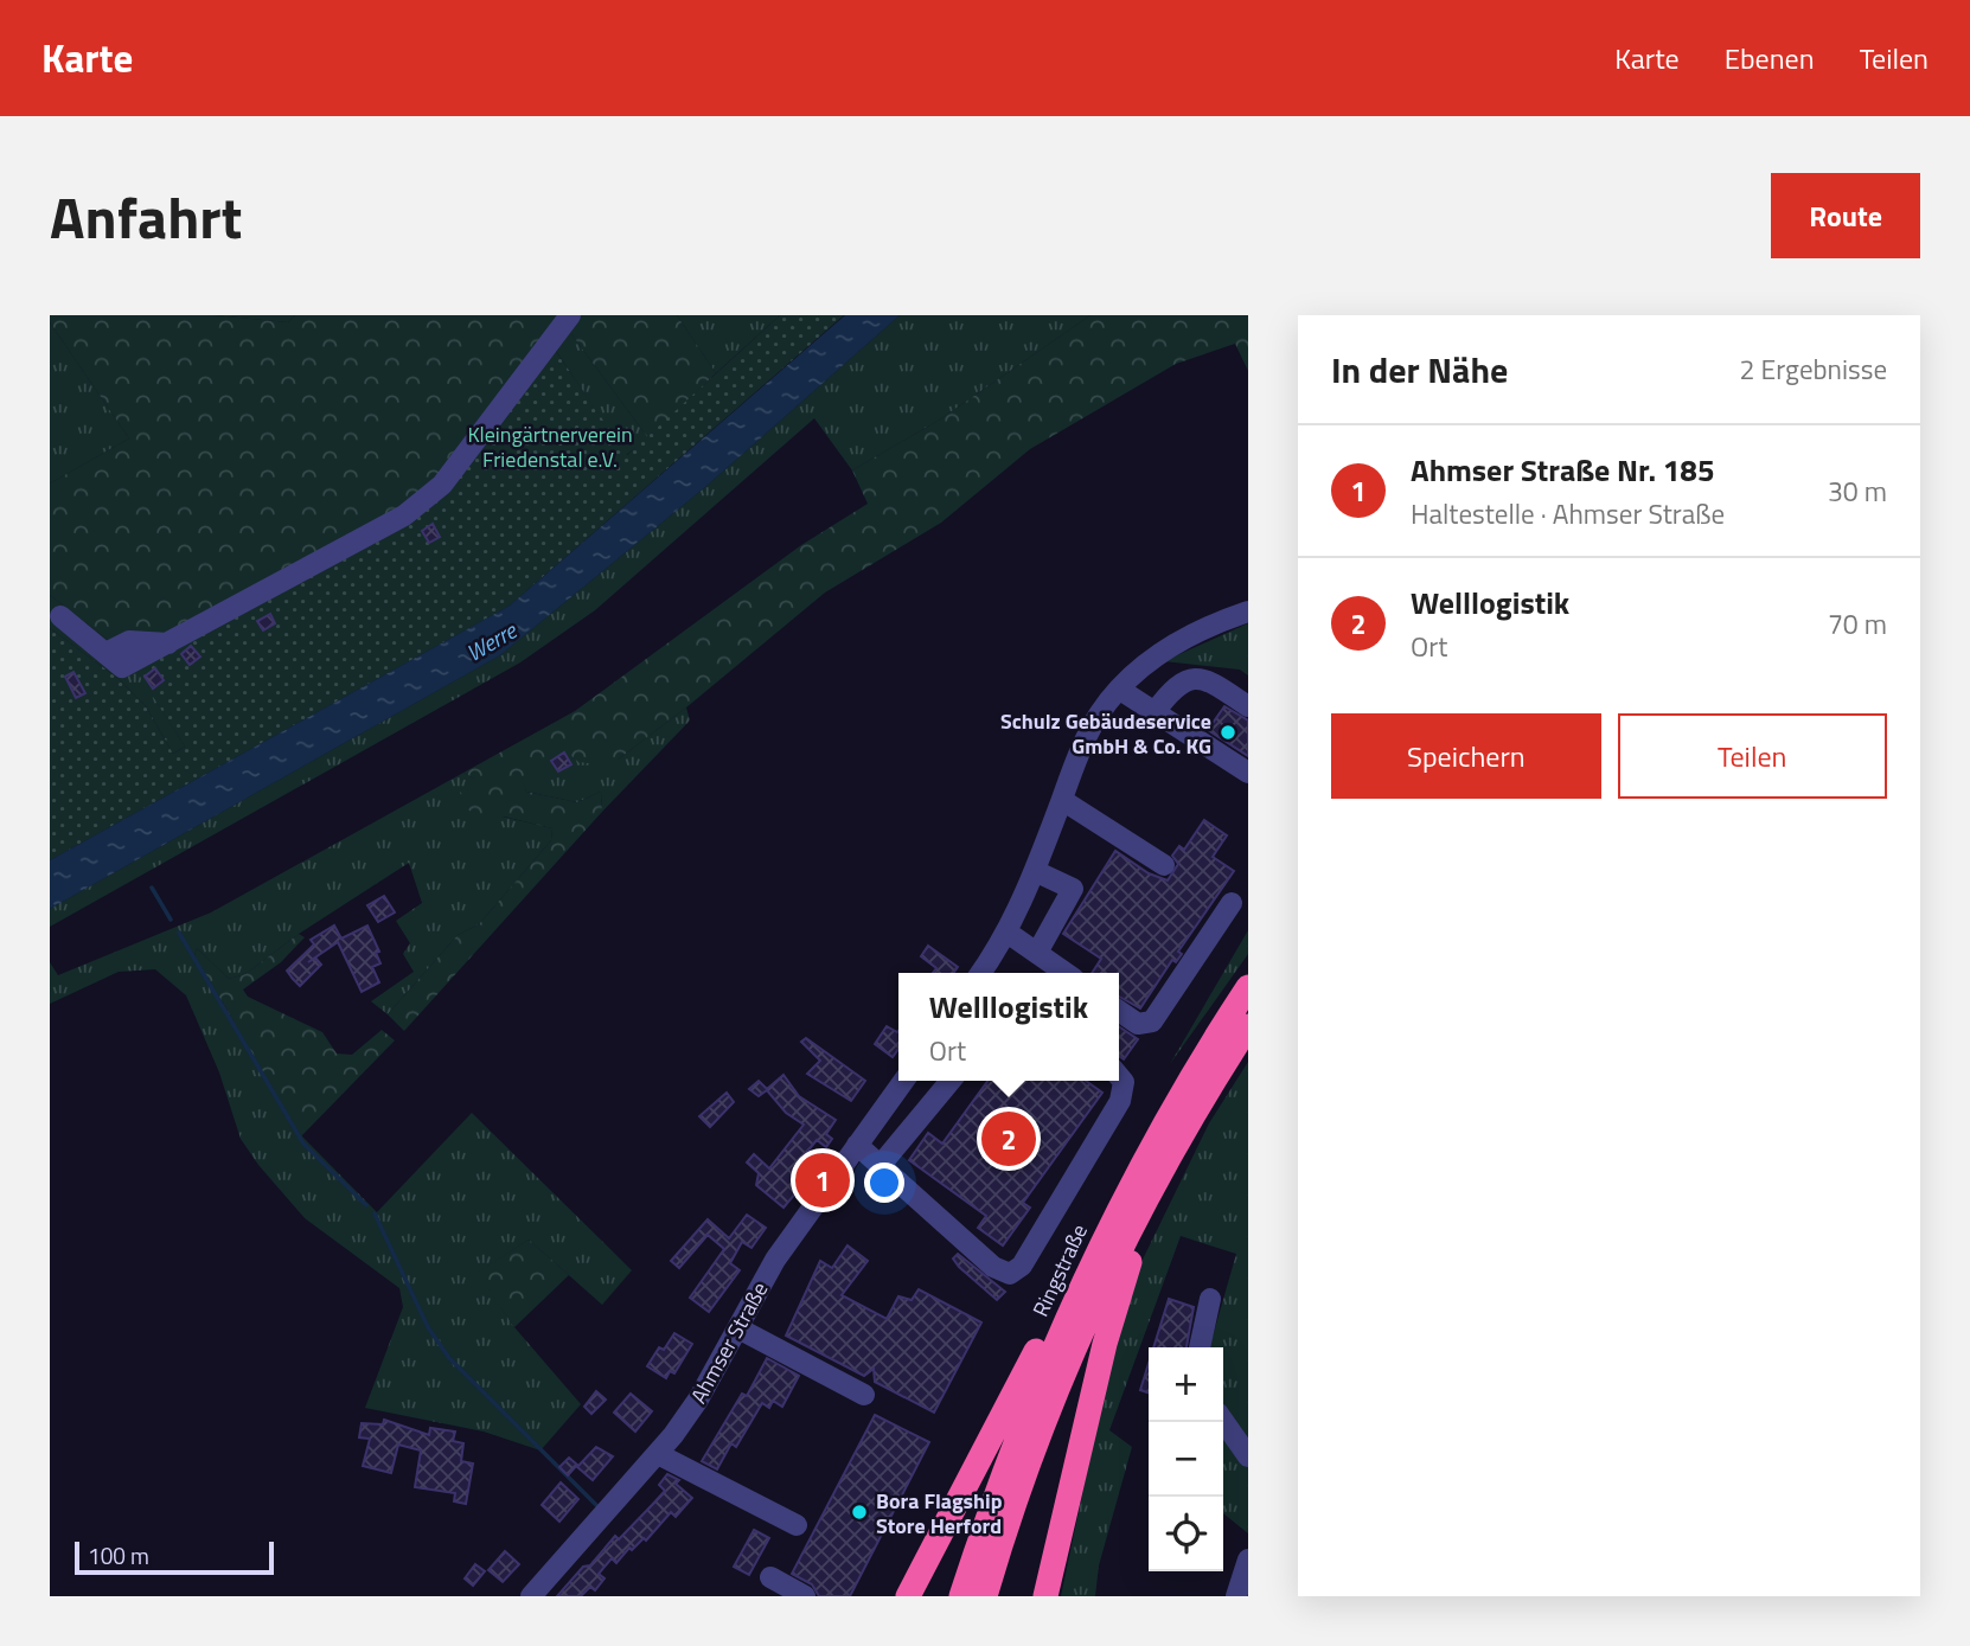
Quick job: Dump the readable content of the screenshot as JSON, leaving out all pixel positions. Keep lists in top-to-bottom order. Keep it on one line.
{"streets":{"highway":["Ringstraße"],"street":["Ahmser Straße"]},"water":["Werre"],"parks":["Kleingärtnerverein Friedenstal e.V."],"places":["Schulz Gebäudeservice GmbH & Co. KG","Bora Flagship Store Herford"],"scale_bar":"100 m","page":{"header":"Karte","nav":["Karte","Ebenen","Teilen"],"title":"Anfahrt","buttons":["Route",["Speichern","Teilen"]],"heading":["In der Nähe","2 Ergebnisse"],"list":[{"mark":"1","name":"Ahmser Straße Nr. 185","note":"Haltestelle · Ahmser Straße","value":"30 m"},{"mark":"2","name":"Welllogistik","note":"Ort","value":"70 m"}],"popup":["Welllogistik","Ort"],"pins":["2","1"],"map_buttons":["+","−"],"scale":"100 m"}}
